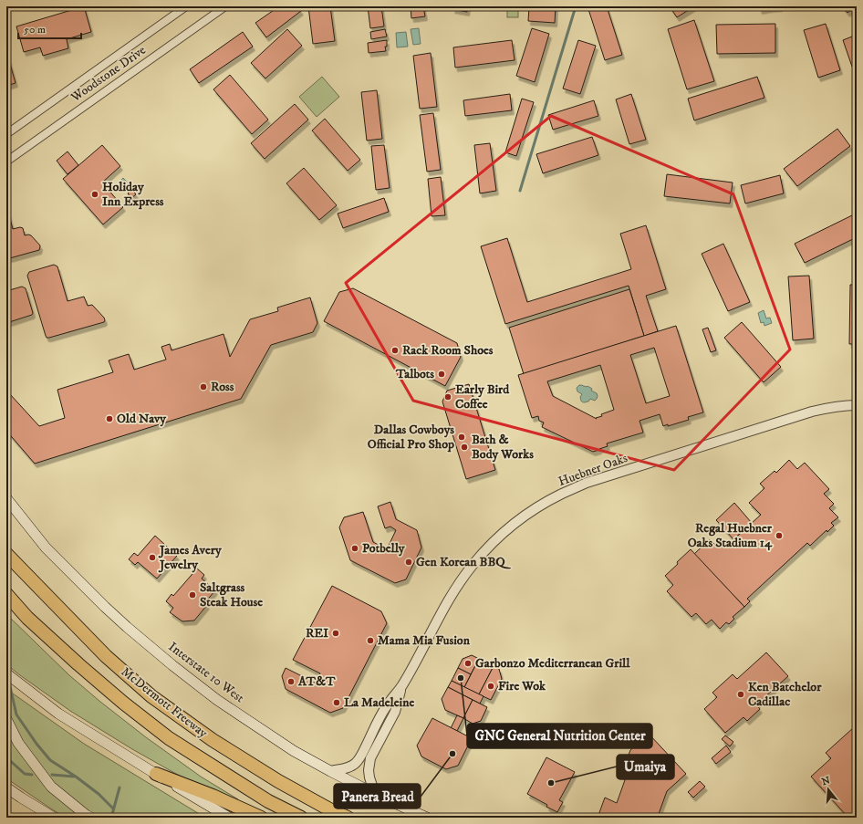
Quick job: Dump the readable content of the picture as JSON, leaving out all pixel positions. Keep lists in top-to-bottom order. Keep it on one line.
{"streets":{"highway":["McDermott Freeway"],"main road":["Interstate 10 West"],"street":["Woodstone Drive","Huebner Oaks"]},"crossings":[["Huebner Oaks","Interstate 10 West"]],"places":["Holiday Inn Express","Rack Room Shoes","Talbots","Ross","Early Bird Coffee","Old Navy","Dallas Cowboys Official Pro Shop","Bath & Body Works","Regal Huebner Oaks Stadium 14","Potbelly","James Avery Jewelry","Gen Korean BBQ","Saltgrass Steak House","REI","Mama Mia Fusion","Garbonzo Mediterranean Grill","GNC General Nutrition Center","AT&T","Fire Wok","Ken Batchelor Cadillac","La Madeleine","Panera Bread","Umaiya"],"scale_bar":"50 m","north":"top"}
